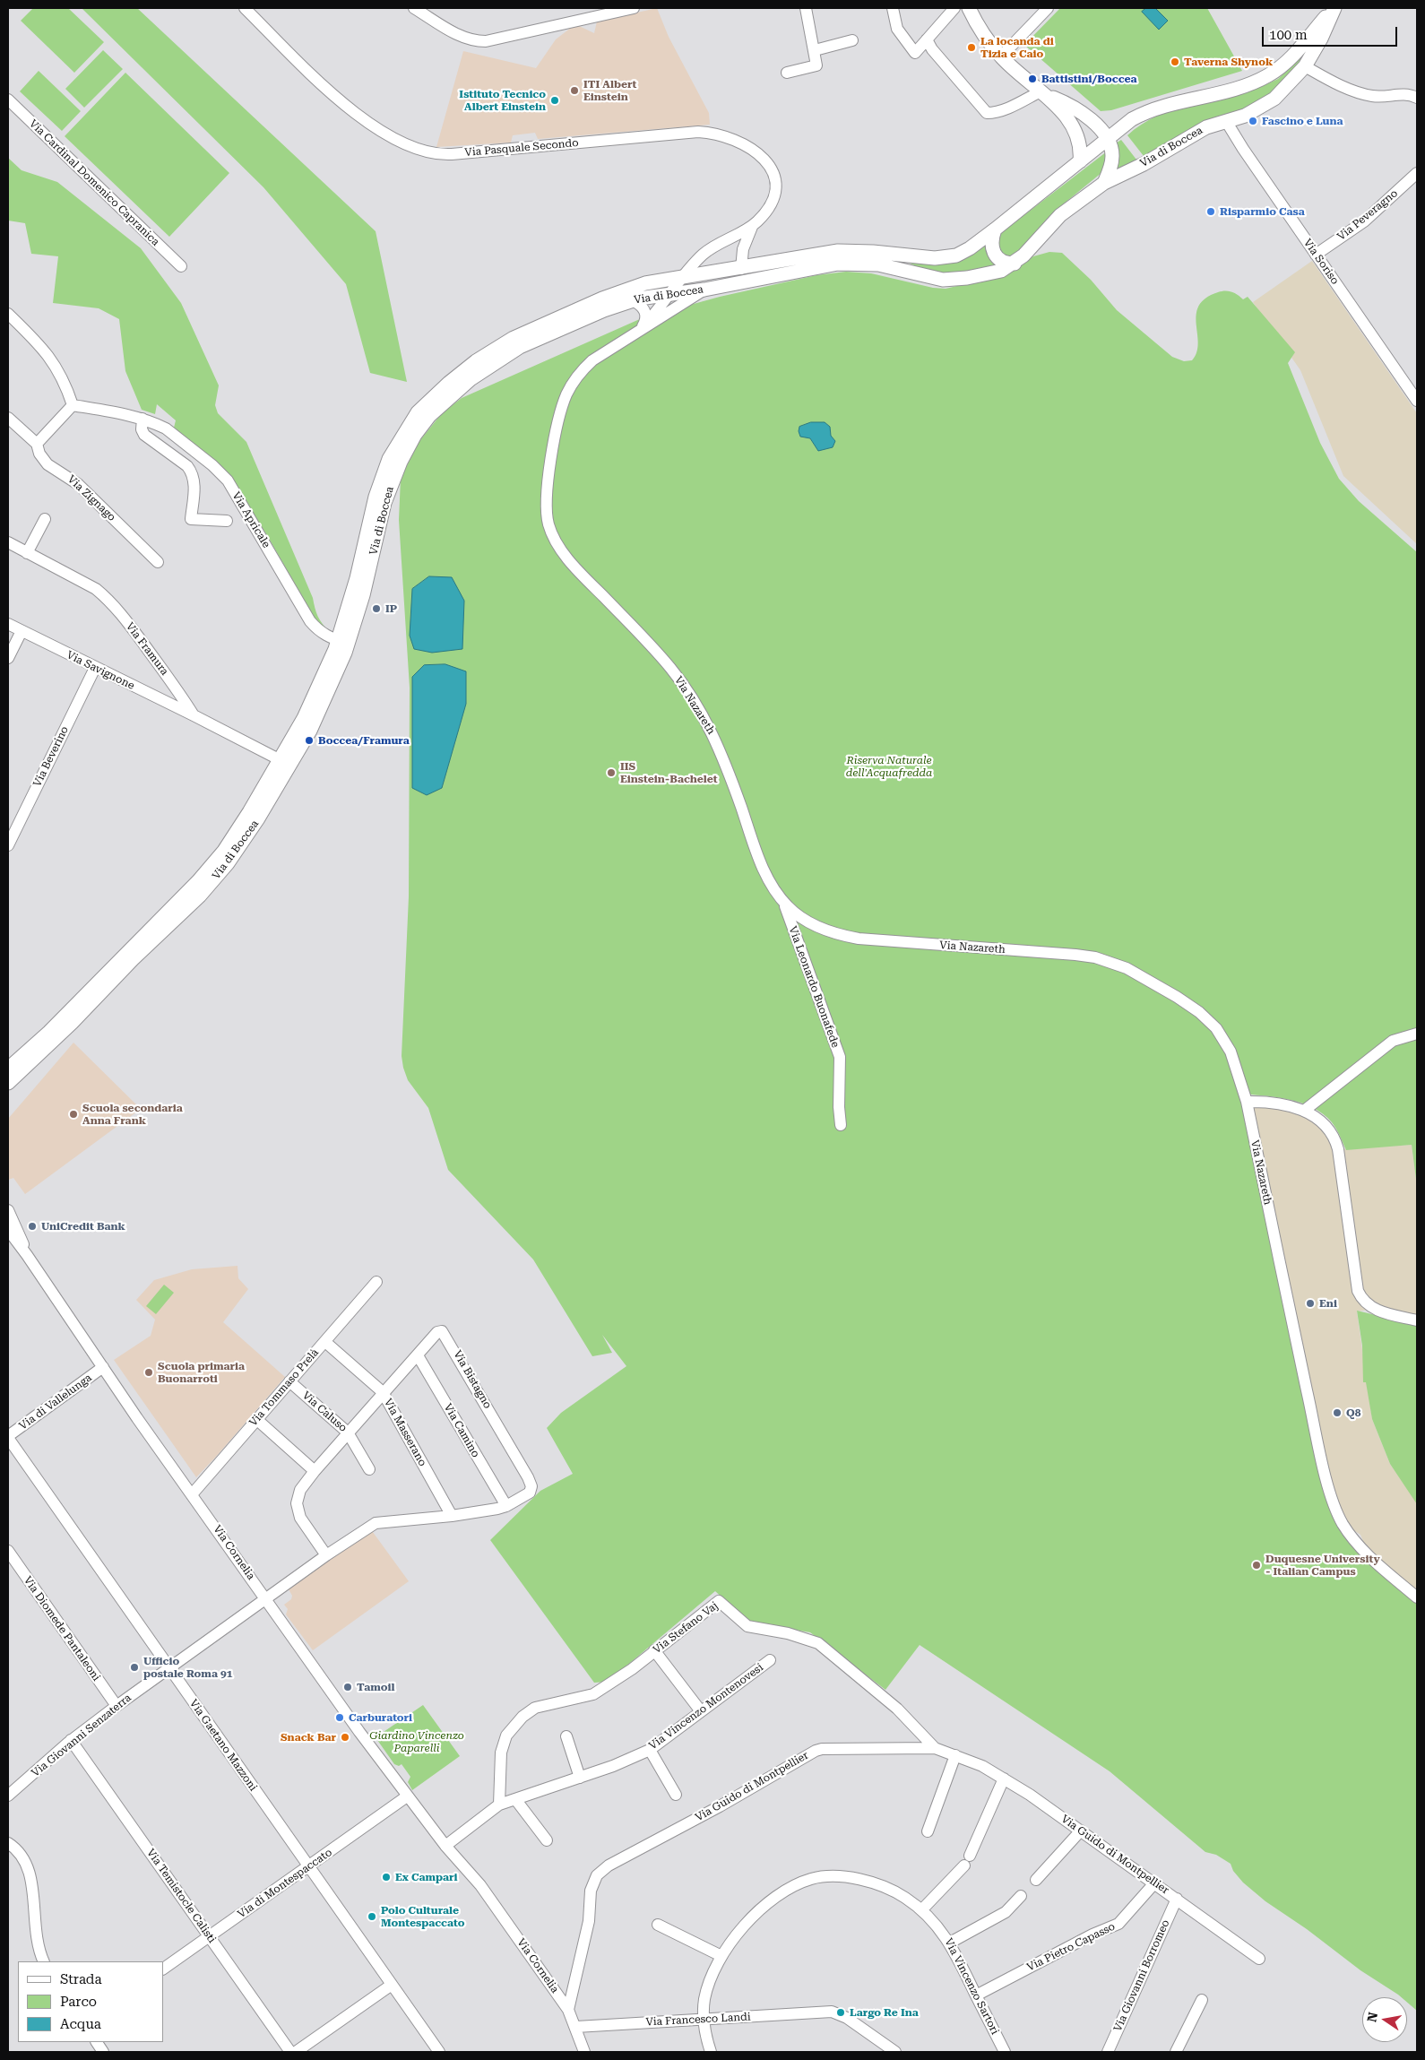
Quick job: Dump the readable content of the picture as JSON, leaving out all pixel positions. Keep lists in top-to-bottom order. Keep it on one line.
{"streets":{"main road":["Via di Boccea"],"street":["Via Pasquale Secondo","Via Cardinal Domenico Capranica","Via Peveragno","Via Soriso","Via Zignago","Via Apricale","Via Framura","Via Savignone","Via Nazareth","Via Beverino","Via Leonardo Buonafede","Via Bistagno","Via Tommaso Prelà","Via di Vallelunga","Via Caluso","Via Camino","Via Masserano","Via Cornelia","Via Stefano Vaj","Via Diomede Pantaleoni","Via Vincenzo Montenovesi","Via Giovanni Senzaterra","Via Gaetano Mazzoni","Via Guido di Montpellier","Via di Montespaccato","Via Temistocle Calisti","Via Pietro Capasso","Via Giovanni Borromeo","Via Vincenzo Sartori","Via Francesco Landi"]},"crossings":[["Via di Boccea","Via Pasquale Secondo"],["Via di Boccea","Via Soriso"],["Via di Boccea","Via Apricale"],["Via di Boccea","Via Nazareth"],["Via Pasquale Secondo","Via Nazareth"],["Via Peveragno","Via Soriso"],["Via Framura","Via Savignone"],["Via Savignone","Via Beverino"],["Via Nazareth","Via Leonardo Buonafede"],["Via Bistagno","Via Caluso"],["Via Bistagno","Via Camino"],["Via Bistagno","Via Masserano"],["Via Bistagno","Via Cornelia"],["Via Bistagno","Via Giovanni Senzaterra"],["Via Tommaso Prelà","Via Caluso"],["Via Tommaso Prelà","Via Masserano"],["Via Tommaso Prelà","Via Cornelia"],["Via di Vallelunga","Via Cornelia"],["Via di Vallelunga","Via Gaetano Mazzoni"],["Via Cornelia","Via Vincenzo Montenovesi"],["Via Cornelia","Via Giovanni Senzaterra"],["Via Cornelia","Via Guido di Montpellier"],["Via Cornelia","Via di Montespaccato"],["Via Cornelia","Via Francesco Landi"],["Via Stefano Vaj","Via Vincenzo Montenovesi"],["Via Stefano Vaj","Via Guido di Montpellier"],["Via Diomede Pantaleoni","Via Giovanni Senzaterra"],["Via Giovanni Senzaterra","Via Gaetano Mazzoni"],["Via Giovanni Senzaterra","Via Temistocle Calisti"],["Via Gaetano Mazzoni","Via di Montespaccato"],["Via Guido di Montpellier","Via Pietro Capasso"],["Via Guido di Montpellier","Via Giovanni Borromeo"],["Via di Montespaccato","Via Temistocle Calisti"],["Via Pietro Capasso","Via Vincenzo Sartori"],["Via Vincenzo Sartori","Via Francesco Landi"]],"parks":["Riserva Naturale dell'Acquafredda","Giardino Vincenzo Paparelli"],"places":["La locanda di Tizia e Caio","Taverna Shynok","Battistini/Boccea","ITI Albert Einstein","Istituto Tecnico Albert Einstein","Fascino e Luna","Risparmio Casa","IP","Boccea/Framura","IIS Einstein-Bachelet","Scuola secondaria Anna Frank","UniCredit Bank","Eni","Scuola primaria Buonarroti","Q8","Duquesne University - Italian Campus","Ufficio postale Roma 91","Tamoil","Carburatori","Snack Bar","Ex Campari","Polo Culturale Montespaccato","Largo Re Ina"],"legend":["Strada","Parco","Acqua"],"scale_bar":"100 m","north":"left"}
